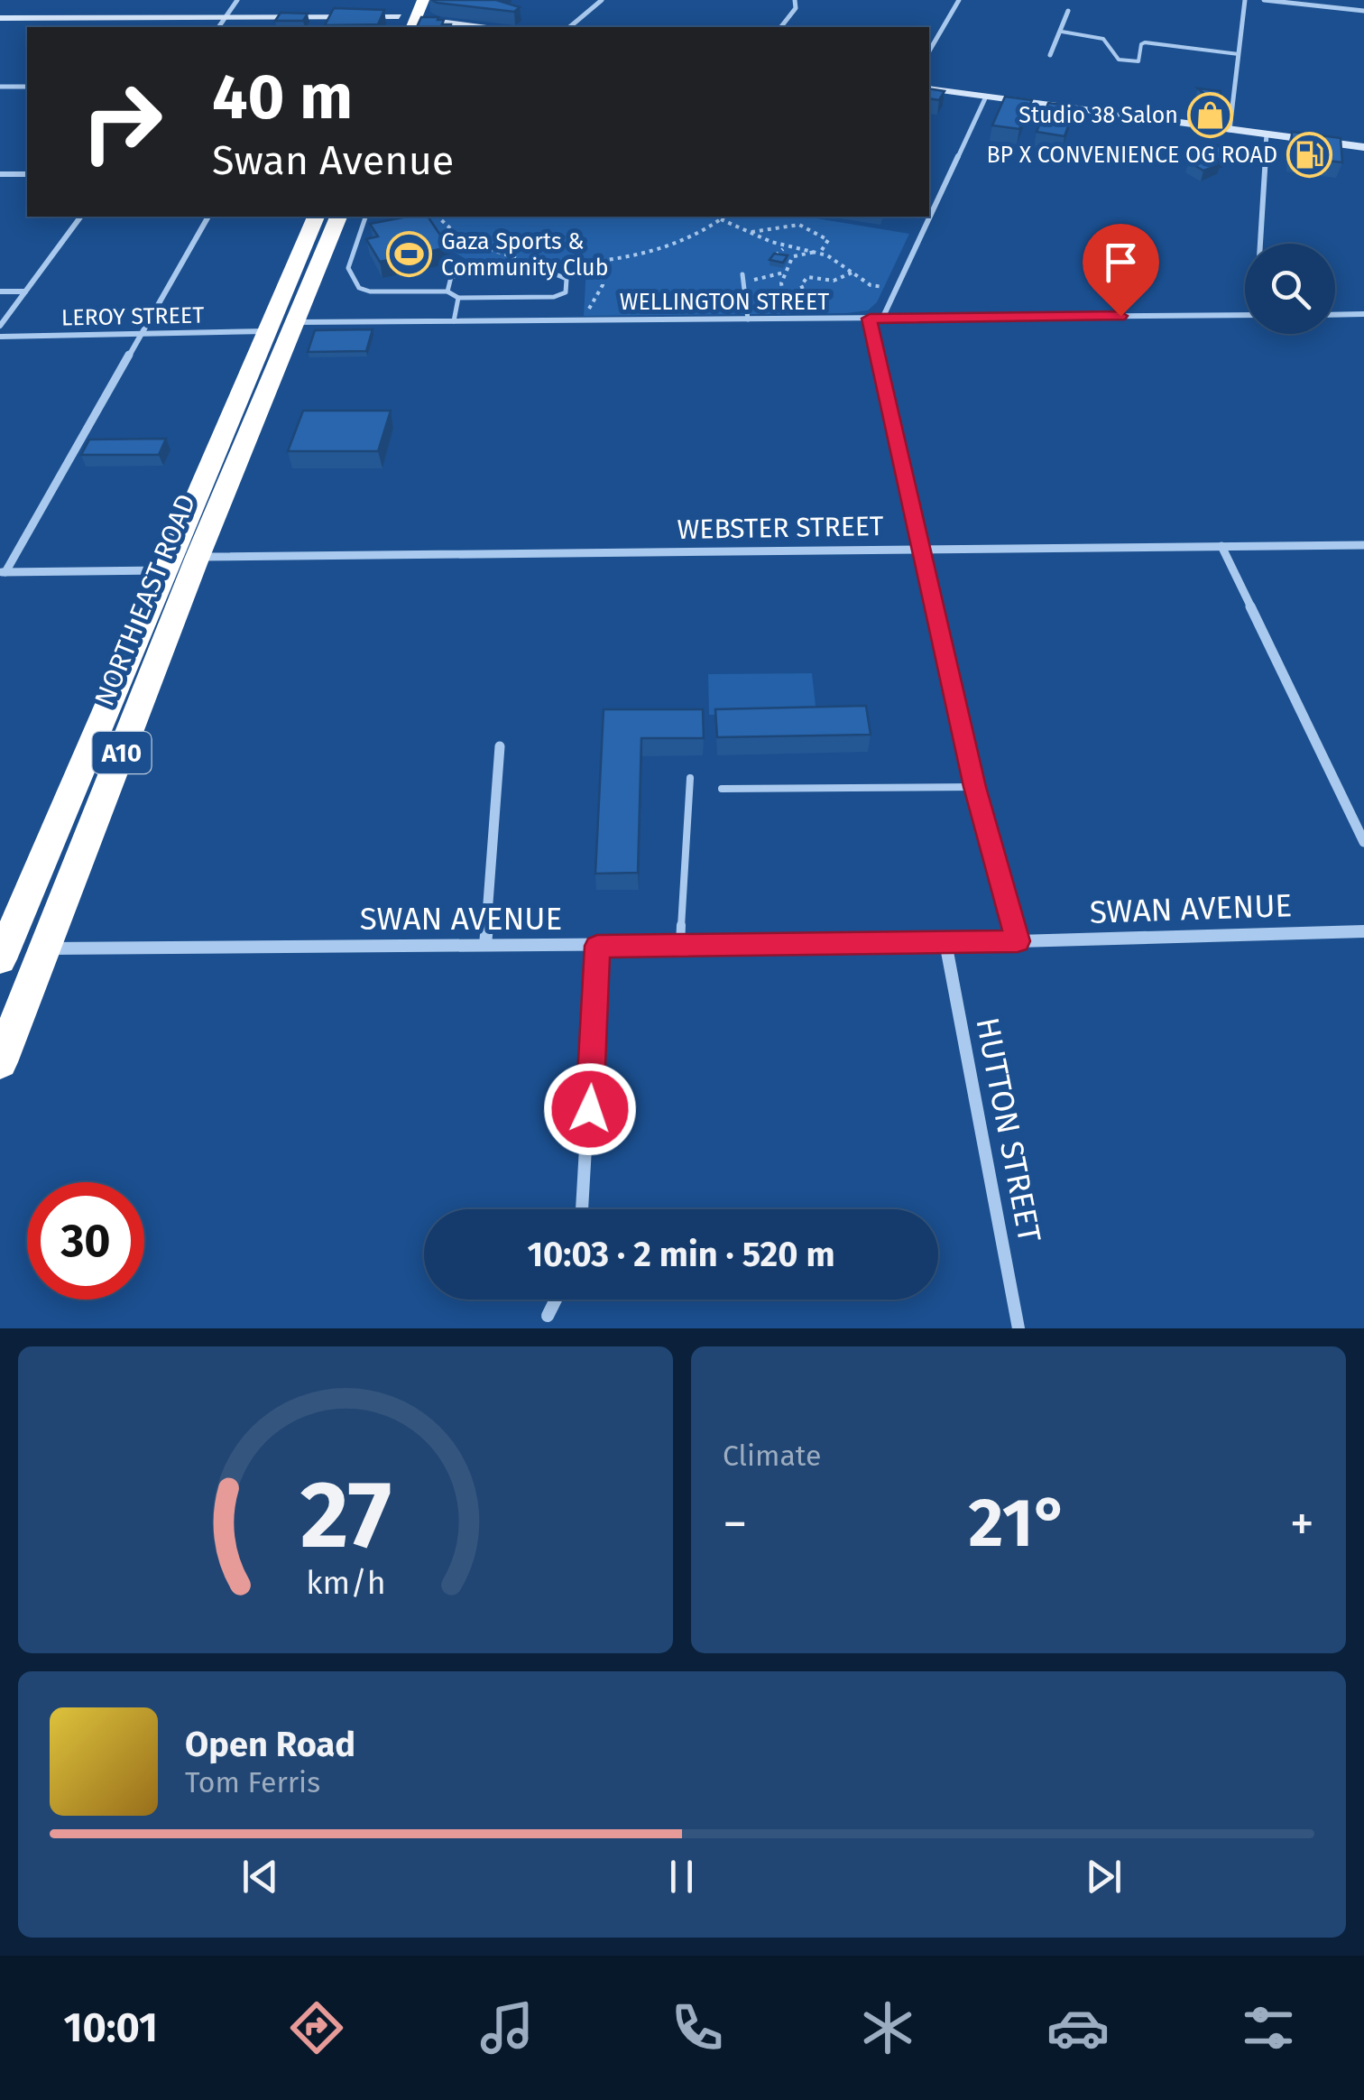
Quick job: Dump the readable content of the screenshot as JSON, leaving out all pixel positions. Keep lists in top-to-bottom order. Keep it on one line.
{"streets":{"highway":["NORTH EAST ROAD","A10"],"street":["WELLINGTON STREET","LEROY STREET","WEBSTER STREET","SWAN AVENUE","HUTTON STREET"]},"crossings":[["WELLINGTON STREET","NORTH EAST ROAD"],["LEROY STREET","NORTH EAST ROAD"],["WEBSTER STREET","NORTH EAST ROAD"],["NORTH EAST ROAD","SWAN AVENUE"],["SWAN AVENUE","HUTTON STREET"]],"places":{"shop":["Studio 38 Salon"],"fuel station":["BP X CONVENIENCE OG ROAD"],"sports":["Gaza Sports & Community Club"]},"page":{"turn":["40 m","Swan Avenue"],"limit":"30","trip":"10:03 · 2 min · 520 m","tile":"Climate","heat":["−","21°","+"],"song":["Open Road","Tom Ferris"],"tabs":"10:01","gauge":["27","km/h"]}}
